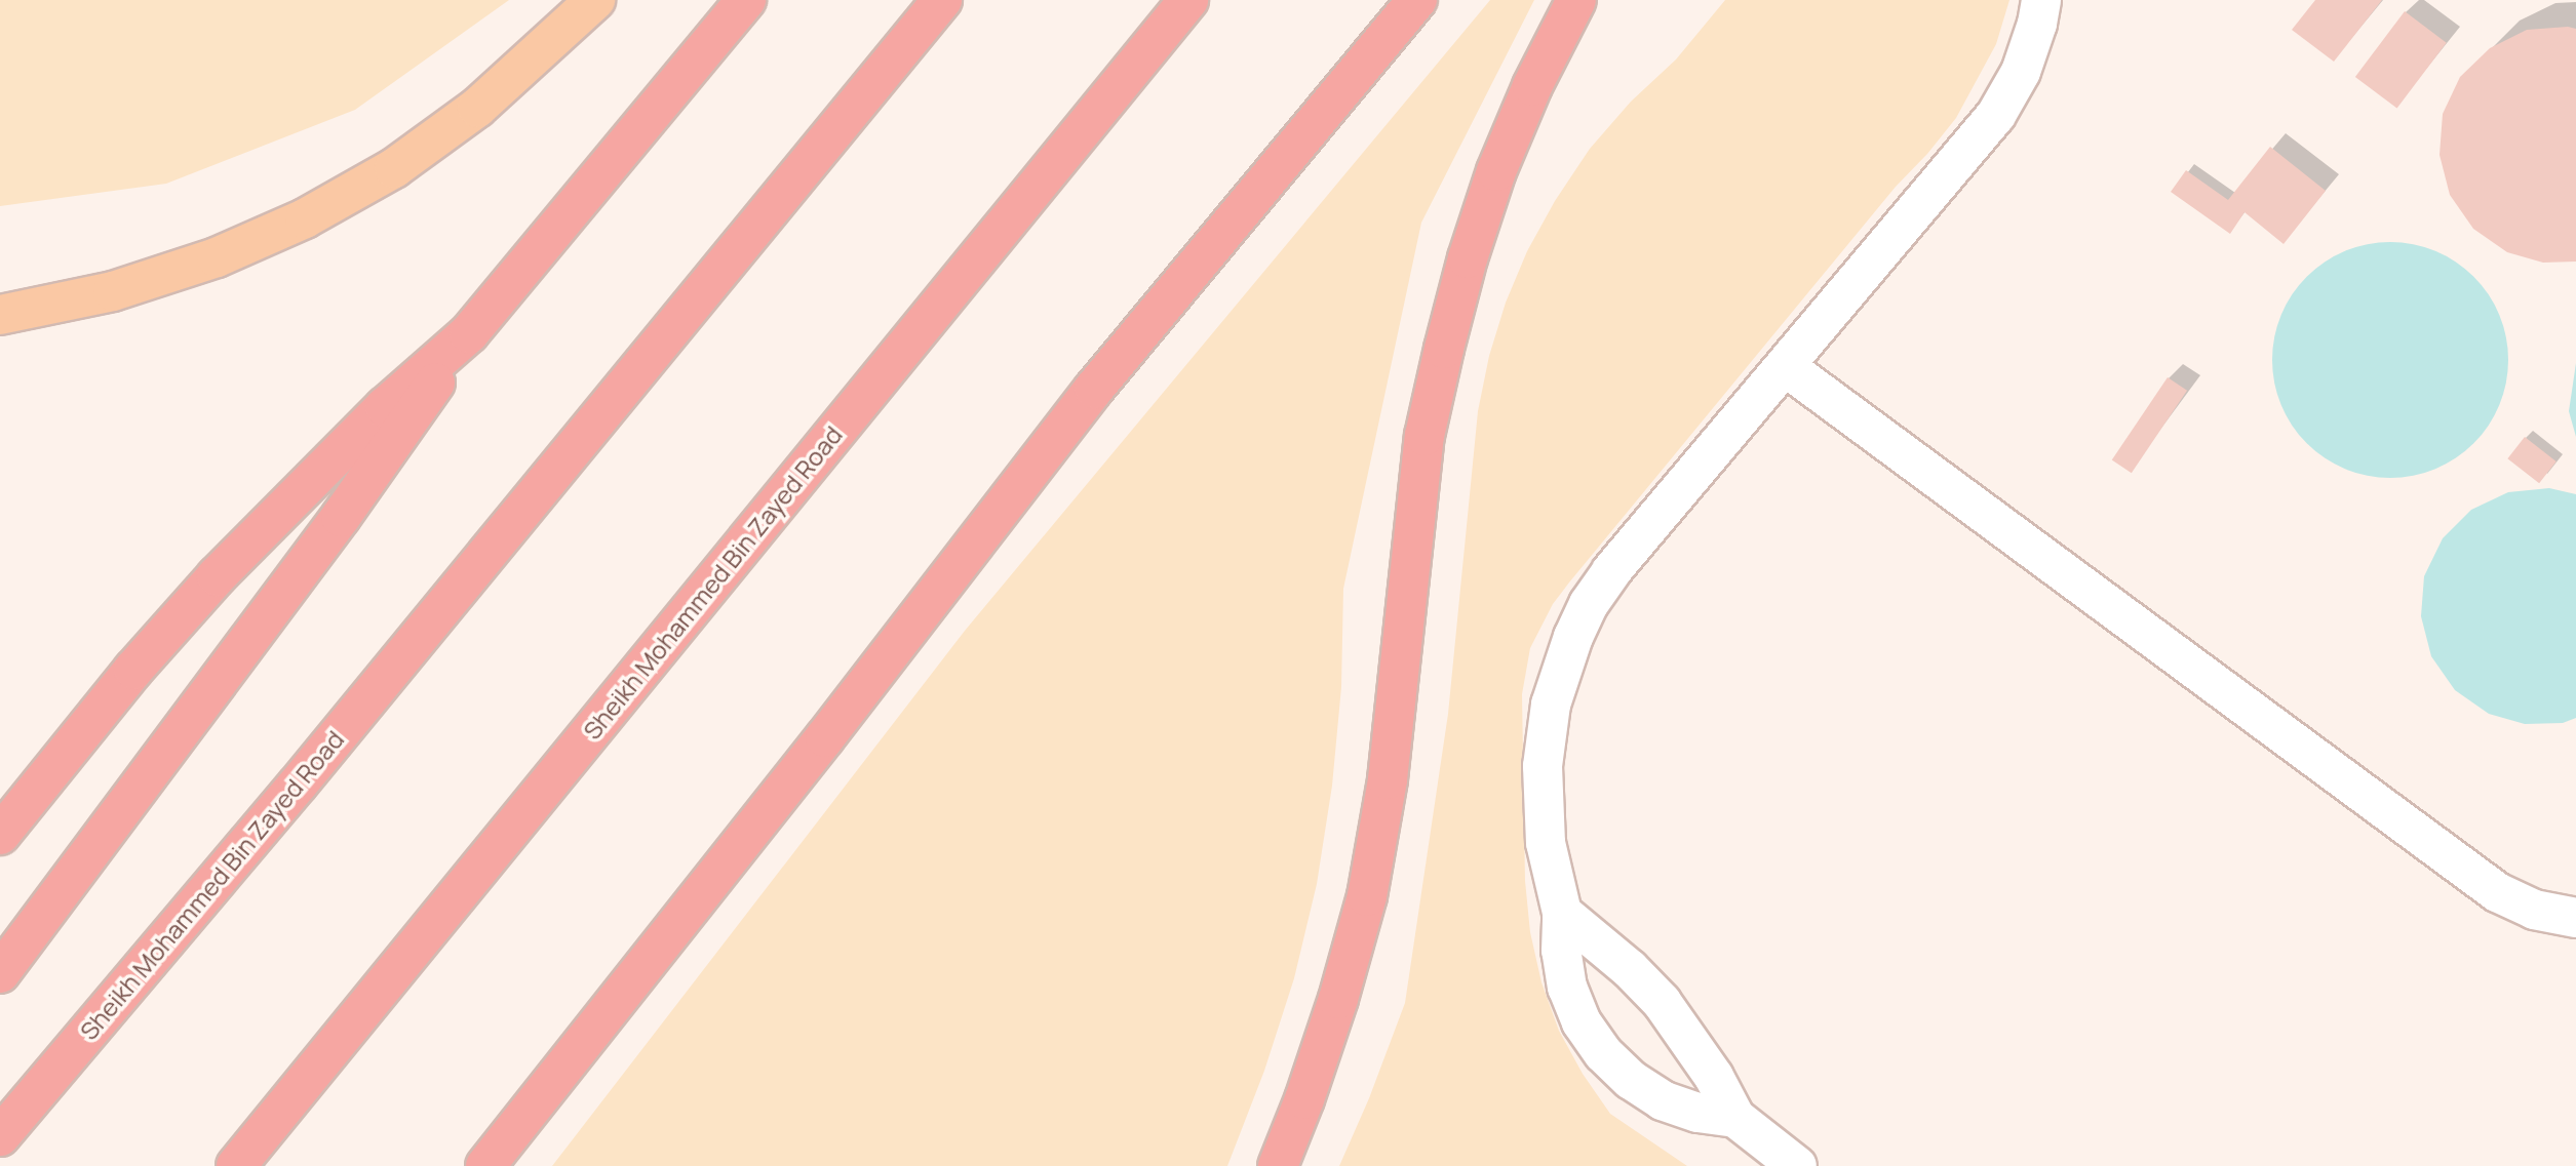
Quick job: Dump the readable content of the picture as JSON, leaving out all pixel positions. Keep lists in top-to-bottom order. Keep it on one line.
{"streets":{"highway":["Sheikh Mohammed Bin Zayed Road"]}}
